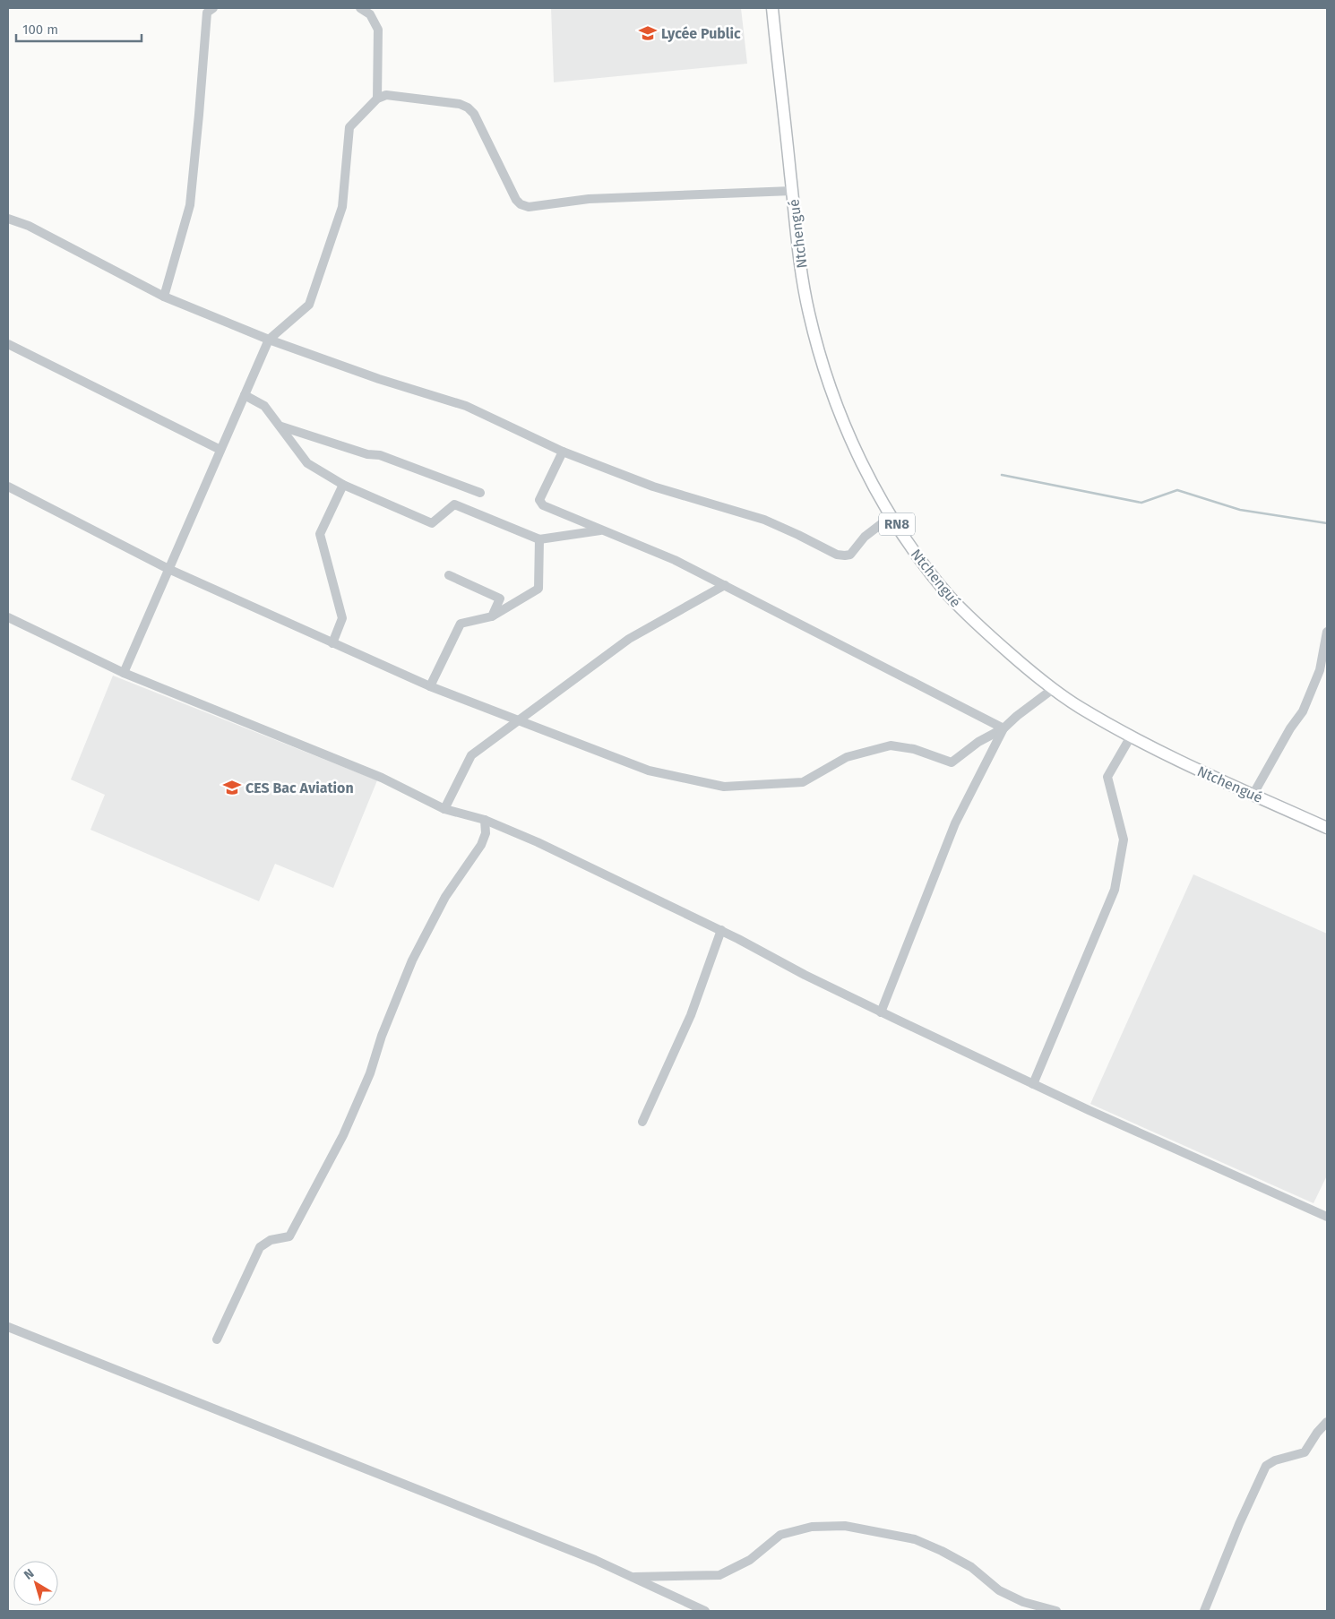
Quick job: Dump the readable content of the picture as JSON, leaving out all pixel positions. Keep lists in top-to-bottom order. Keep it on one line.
{"streets":{"main road":["Ntchengué","RN8"]},"places":{"school or university":["Lycée Public","CES Bac Aviation"]},"scale_bar":"100 m","north":"top left"}
